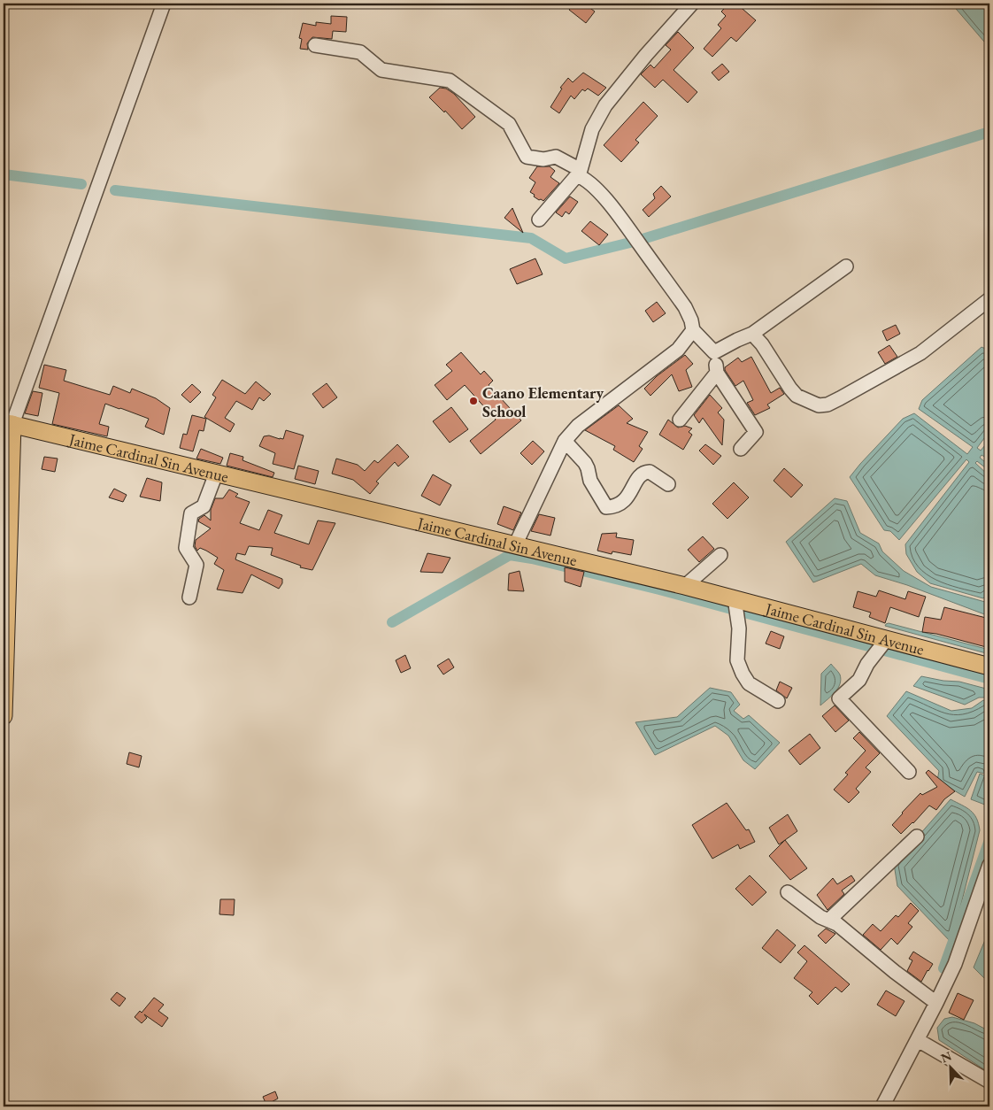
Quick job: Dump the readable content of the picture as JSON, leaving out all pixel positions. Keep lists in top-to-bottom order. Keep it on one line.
{"streets":{"main road":["Jaime Cardinal Sin Avenue"]},"places":["Caano Elementary School"],"north":"top left"}
